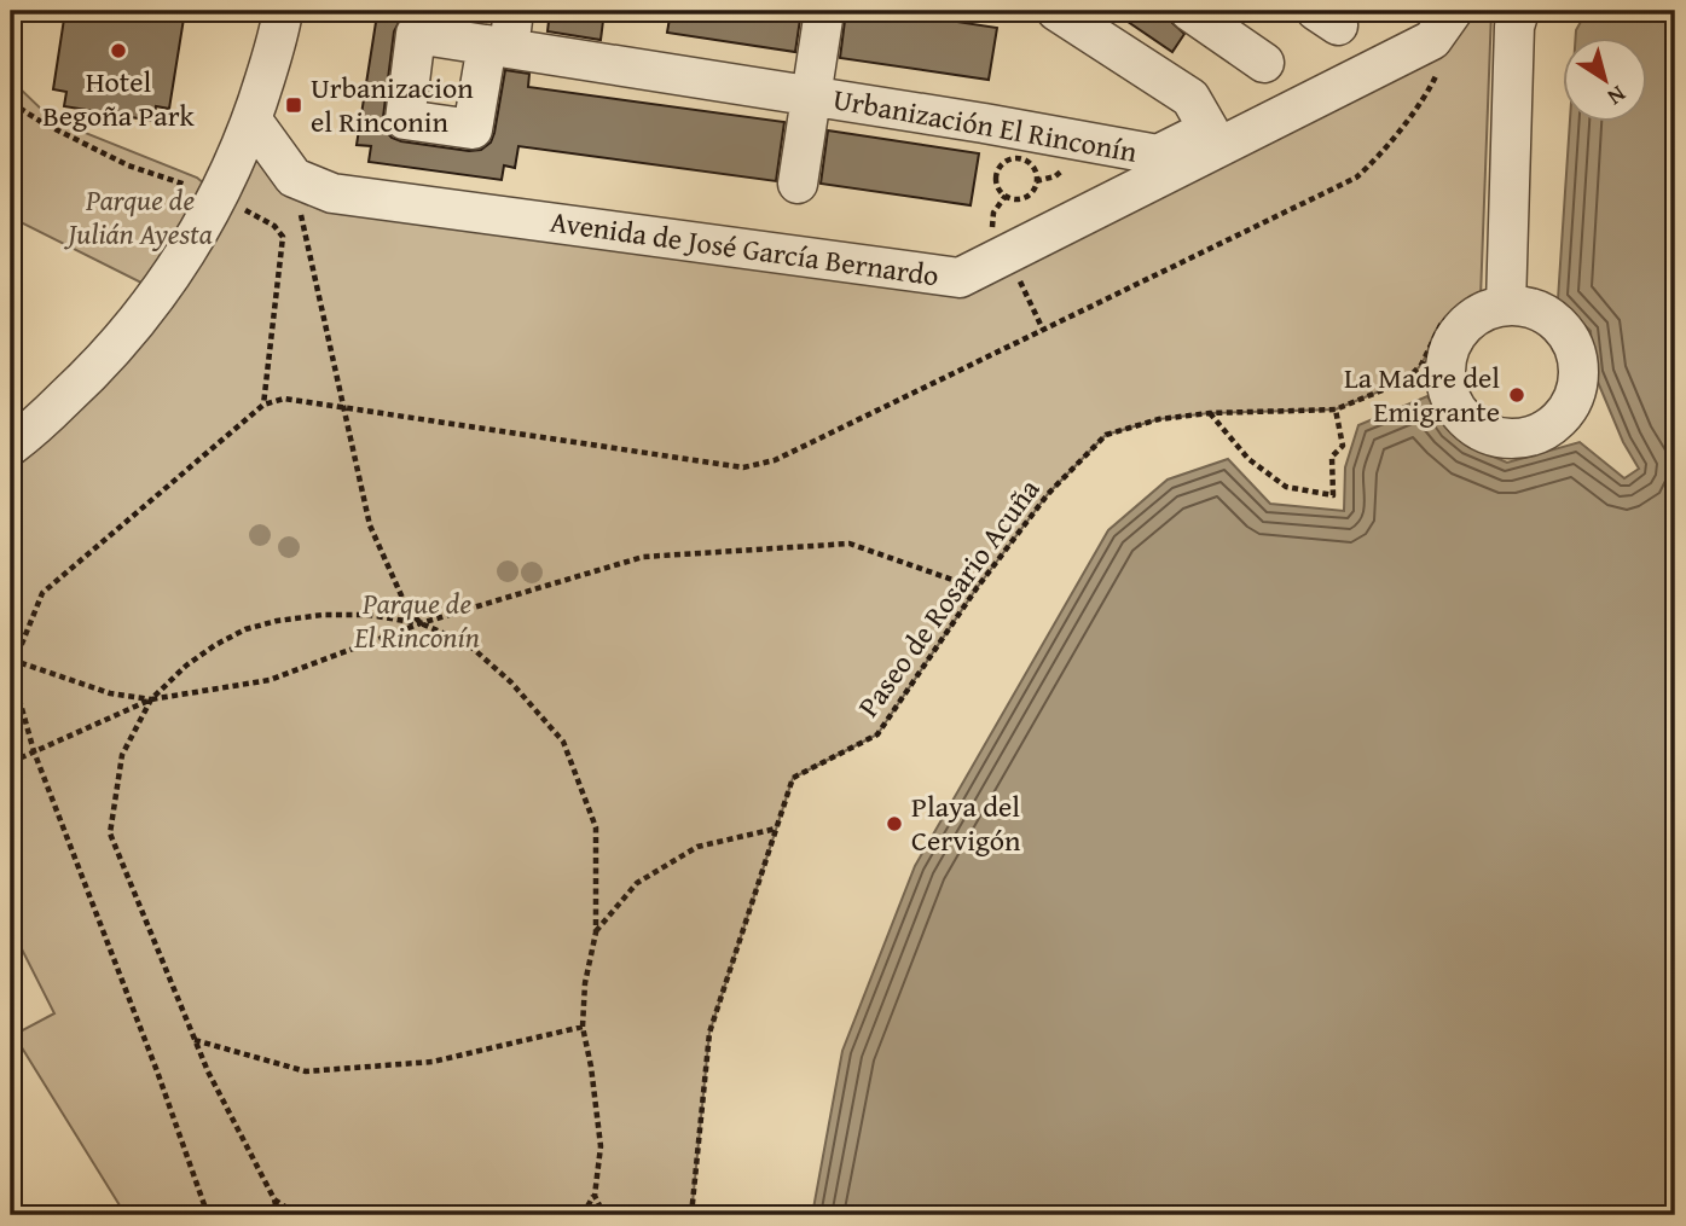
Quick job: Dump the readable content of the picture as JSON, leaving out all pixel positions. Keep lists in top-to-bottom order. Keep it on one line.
{"streets":{"street":["Urbanización El Rinconín","Avenida de José García Bernardo"],"path":["Paseo de Rosario Acuña"]},"parks":["Parque de Julián Ayesta","Parque de El Rinconín"],"places":{"other":["Hotel Begoña Park","La Madre del Emigrante","Playa del Cervigón"],"transit":["Urbanizacion el Rinconin"]},"north":"bottom right"}
